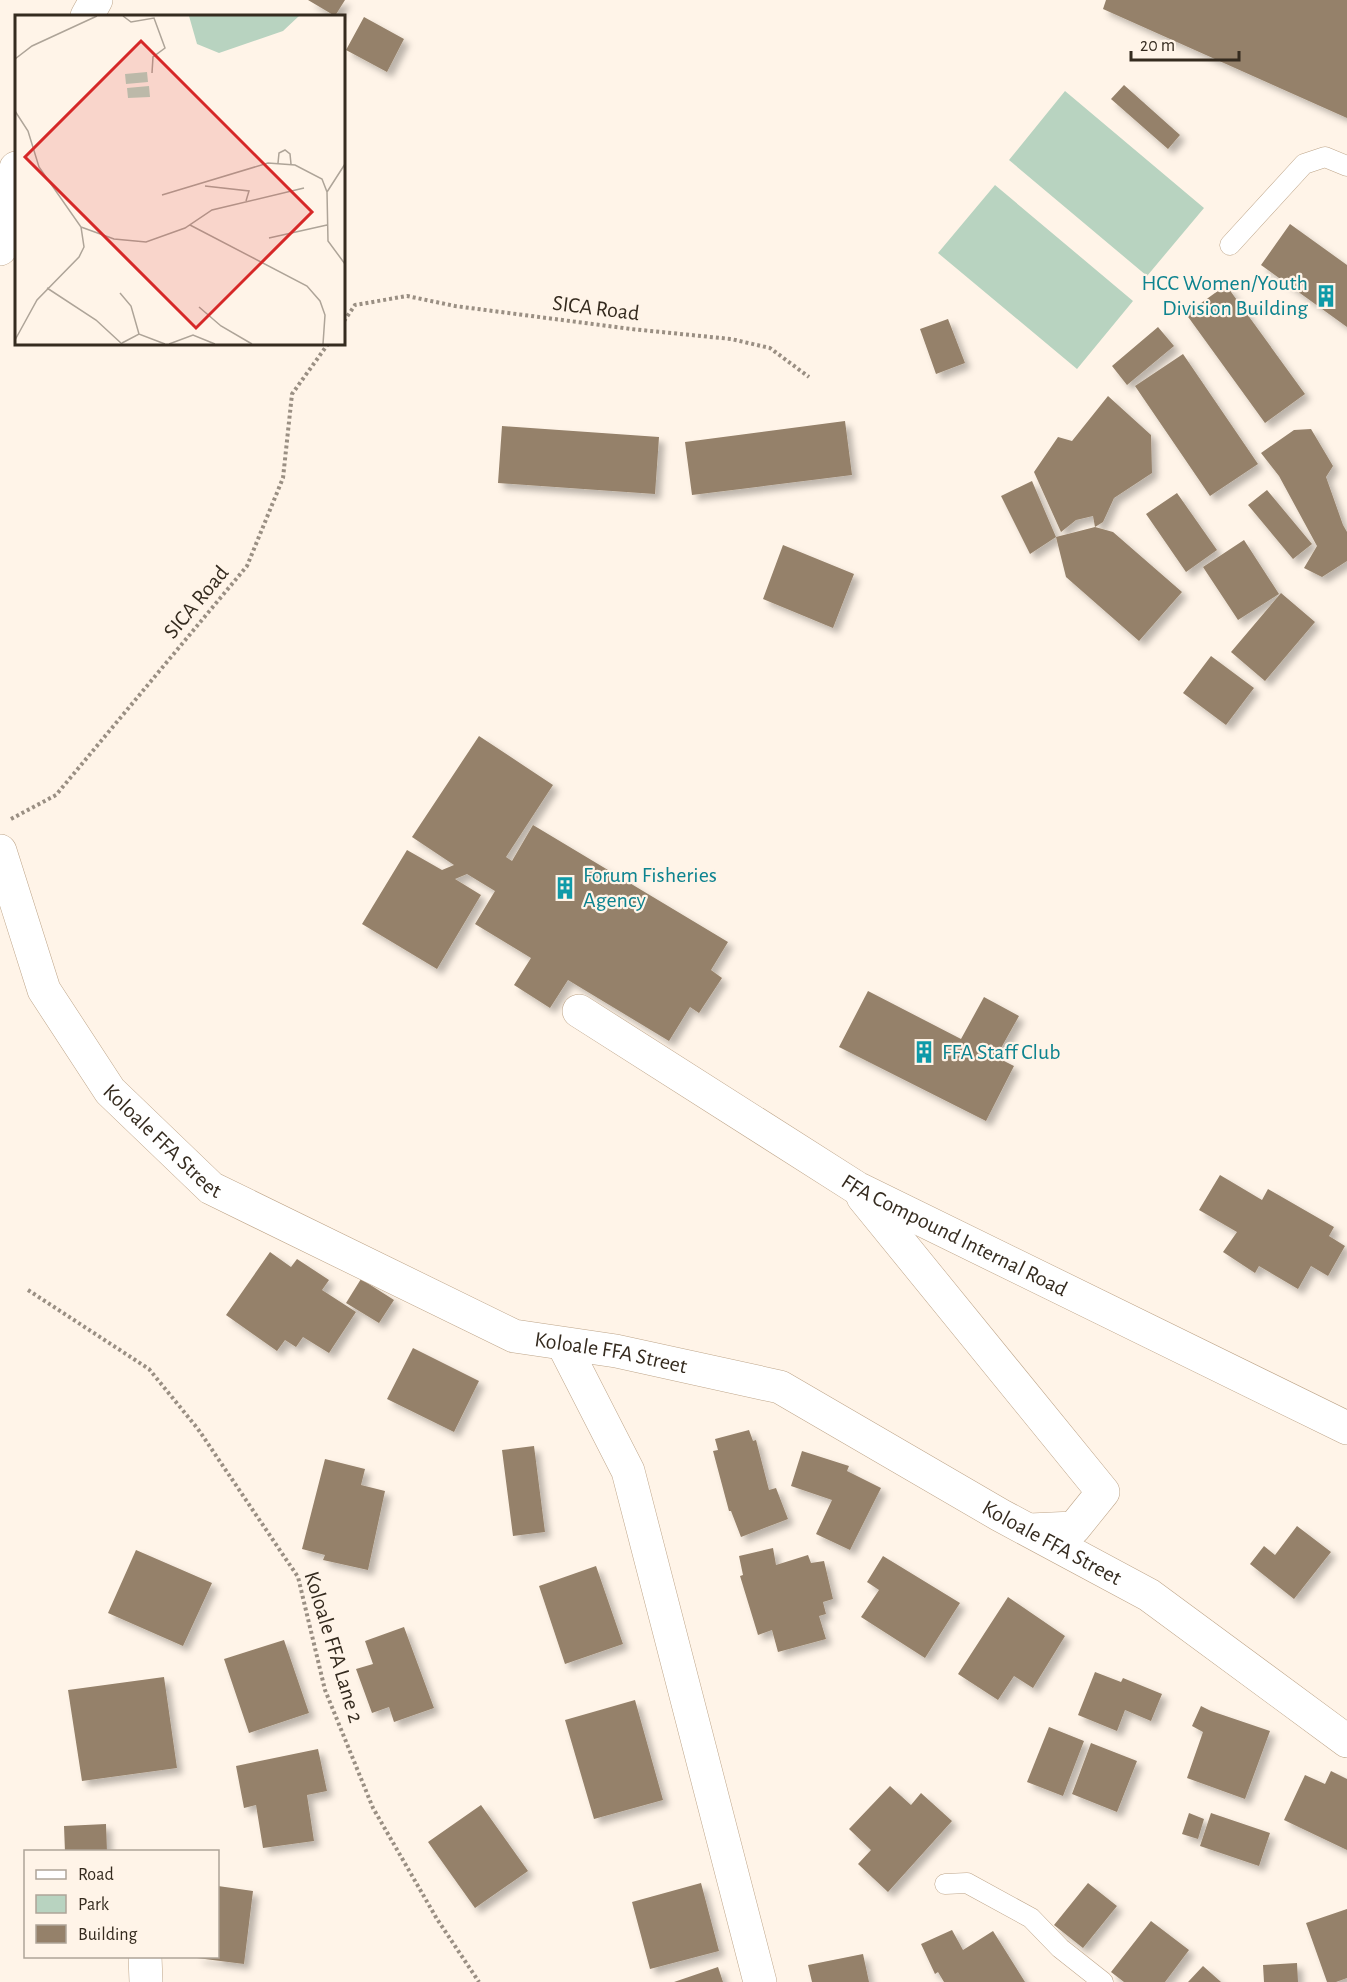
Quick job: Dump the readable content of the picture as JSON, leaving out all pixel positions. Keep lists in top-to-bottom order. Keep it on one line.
{"streets":{"street":["Koloale FFA Street","FFA Compound Internal Road"],"path":["SICA Road","Koloale FFA Lane 2"]},"places":{"building":["HCC Women/Youth Division Building","Forum Fisheries Agency","FFA Staff Club"]},"legend":["Road","Park","Building"],"scale_bar":"20 m"}
